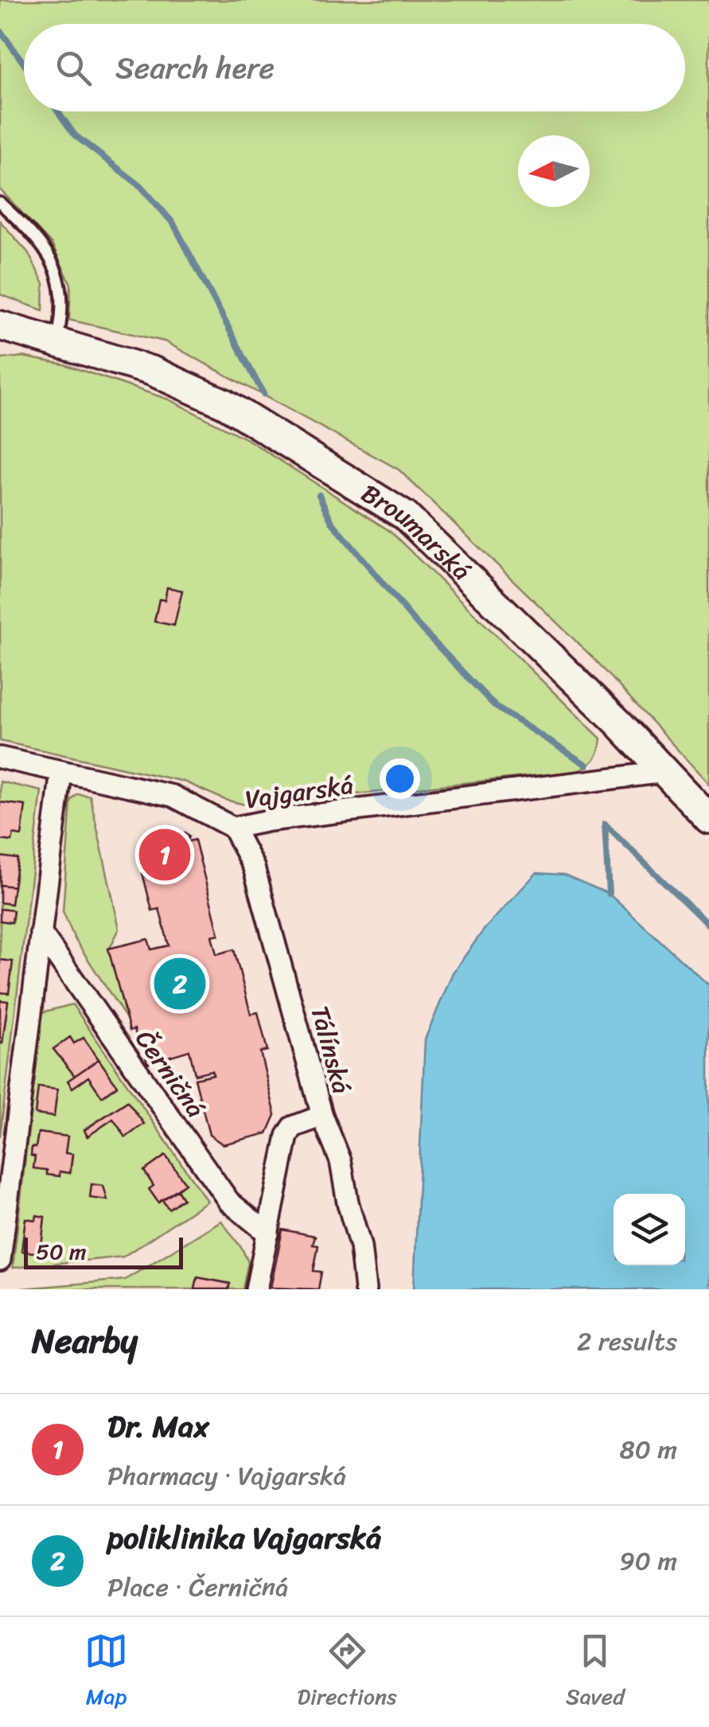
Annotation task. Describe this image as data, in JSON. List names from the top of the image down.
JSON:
{
  "streets": {
    "street": [
      "Broumarská",
      "Vajgarská",
      "Tálínská",
      "Černičná"
    ]
  },
  "crossings": [
    ["Broumarská", "Vajgarská"],
    ["Vajgarská", "Tálínská"]
  ],
  "scale_bar": "50 m",
  "north": "left",
  "page": {
    "search": "Search here",
    "pins": ["1", "2"],
    "scale": "50 m",
    "heading": ["Nearby", "2 results"],
    "list": [
      {
        "mark": "1",
        "name": "Dr. Max",
        "note": "Pharmacy · Vajgarská",
        "value": "80 m"
      },
      {
        "mark": "2",
        "name": "poliklinika Vajgarská",
        "note": "Place · Černičná",
        "value": "90 m"
      }
    ],
    "nav": ["Map", "Directions", "Saved"]
  }
}
